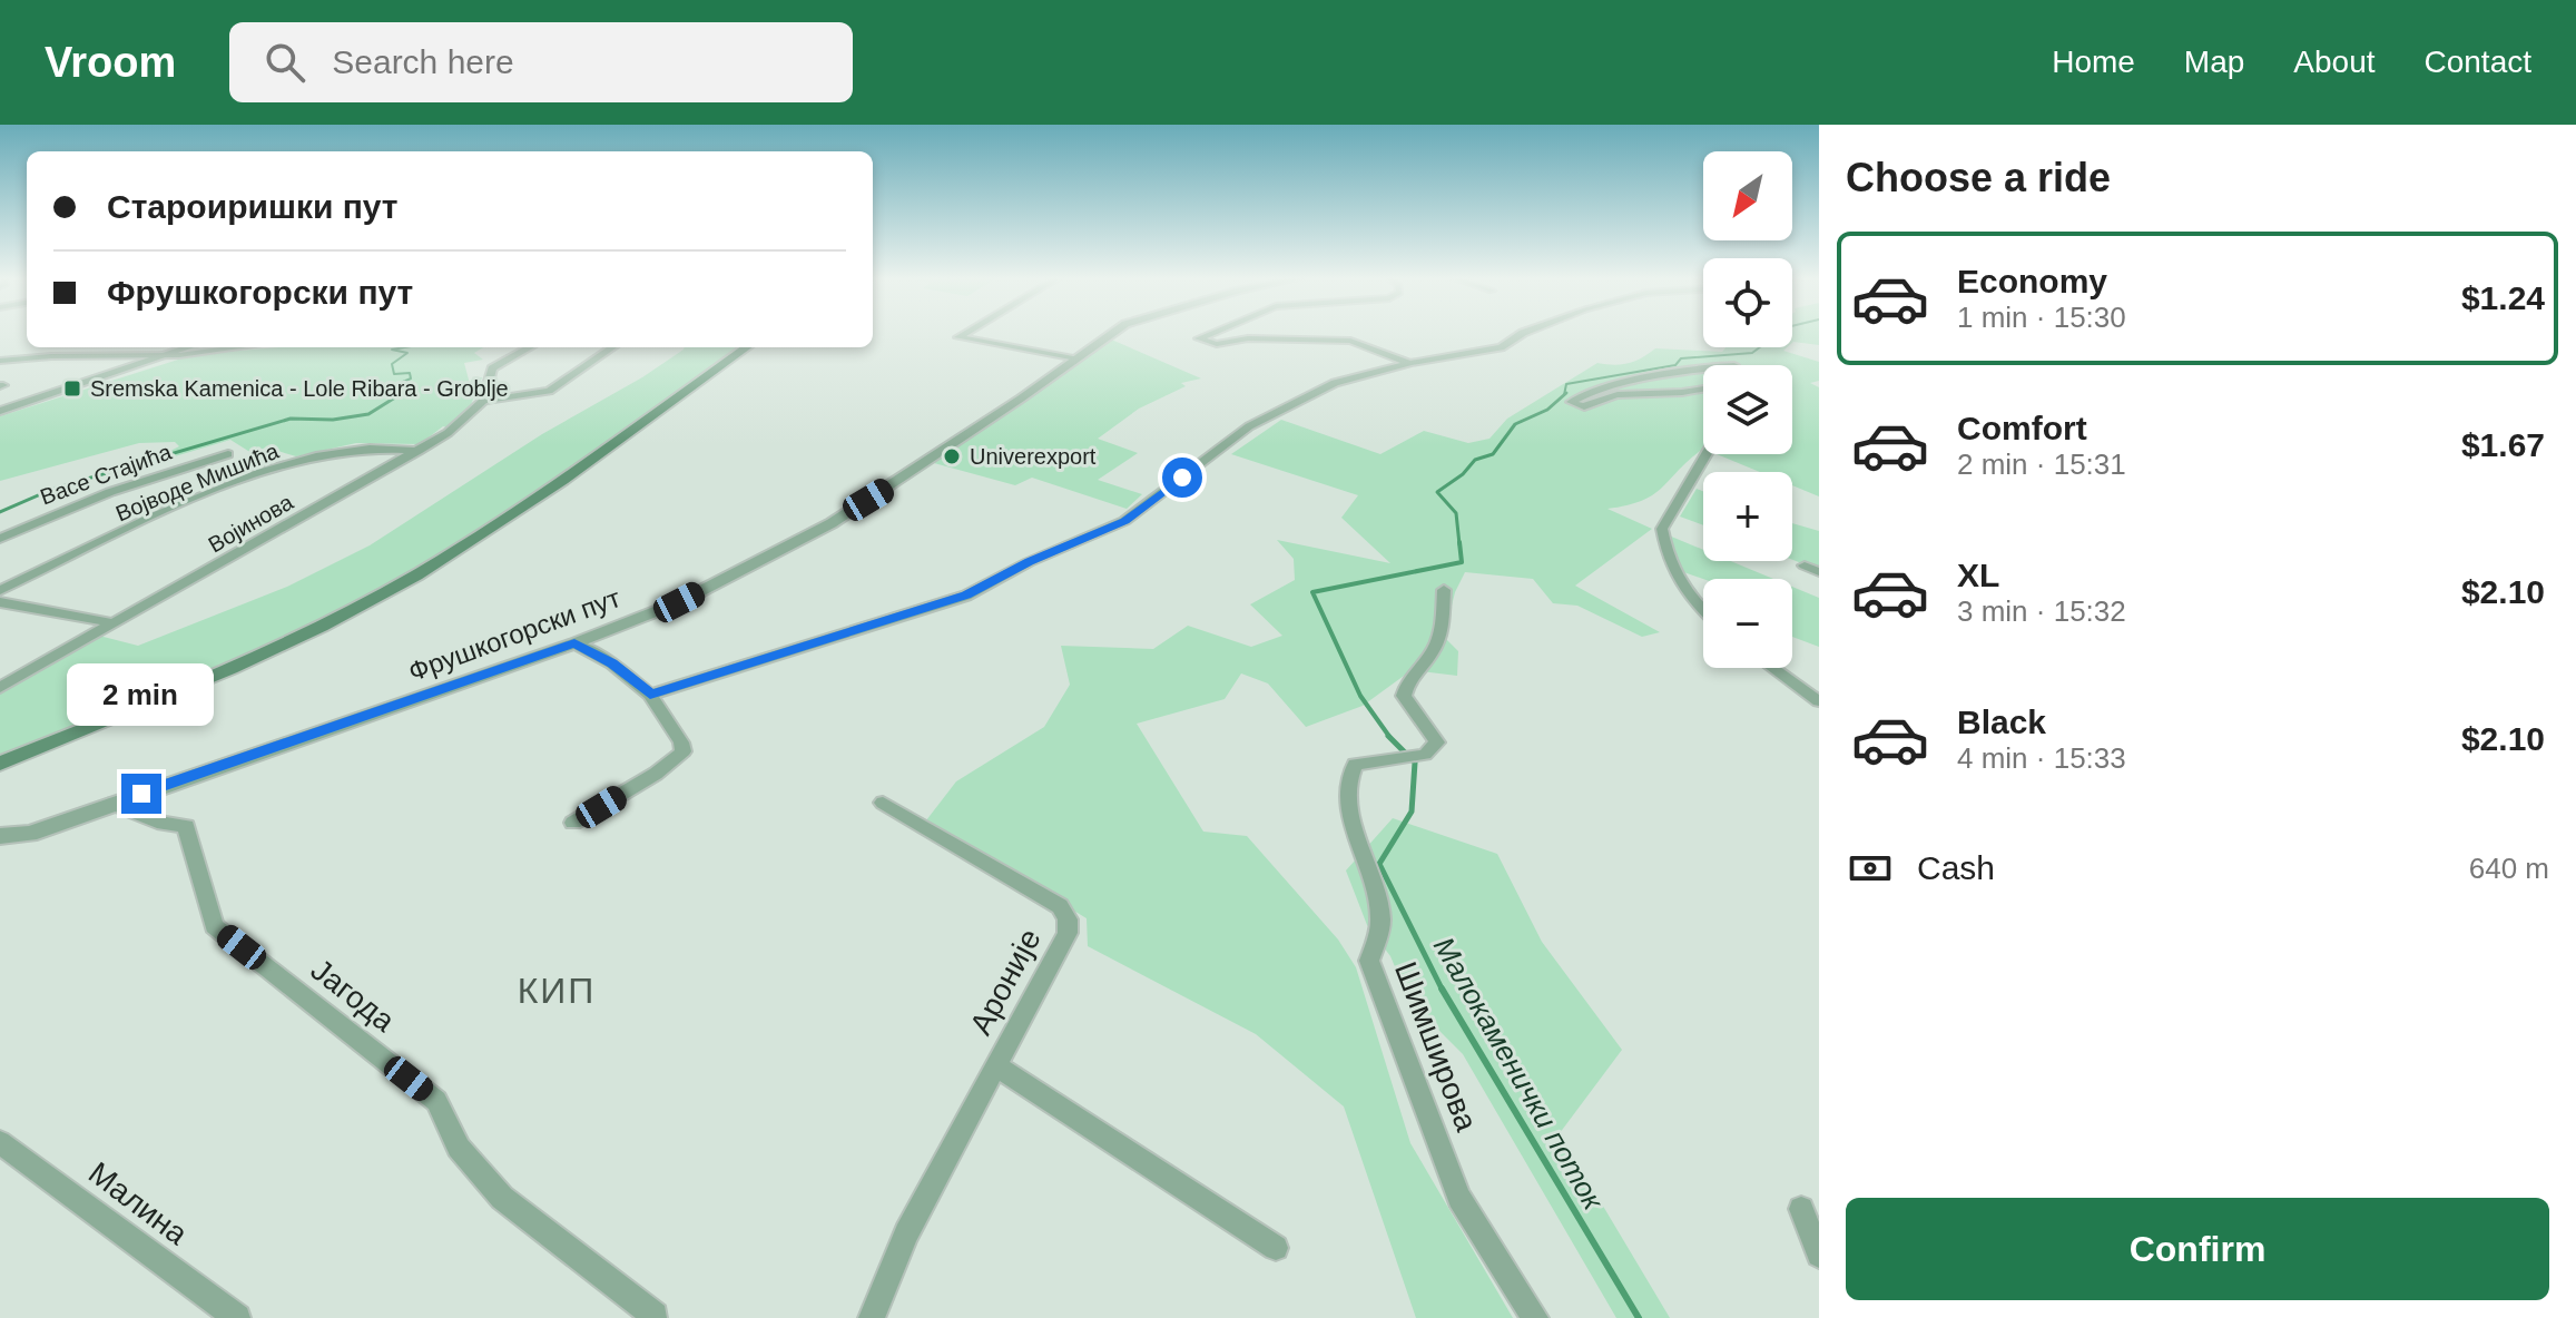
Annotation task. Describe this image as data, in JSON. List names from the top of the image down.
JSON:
{
  "streets": {
    "street": [
      "Васе Стајића",
      "Војводе Мишића",
      "Војинова",
      "Фрушкогорски пут",
      "Ароније",
      "Јагода",
      "Шимширова",
      "Малина"
    ]
  },
  "crossings": [
    ["Војводе Мишића", "Војинова"],
    ["Фрушкогорски пут", "Јагода"]
  ],
  "districts": ["КИП"],
  "water": ["Малокаменички поток"],
  "places": {
    "transit": ["Sremska Kamenica - Lole Ribara - Groblje"],
    "other": ["Univerexport"]
  },
  "north": "bottom left",
  "page": {
    "header": "Vroom",
    "search": "Search here",
    "nav": [
      "Home",
      "Map",
      "About",
      "Contact"
    ],
    "heading": "Choose a ride",
    "map_buttons": ["+", "−"],
    "banner": ["Староиришки пут", "Фрушкогорски пут"],
    "list": [
      {
        "name": "Economy",
        "note": "1 min · 15:30",
        "value": "$1.24"
      },
      {
        "name": "Comfort",
        "note": "2 min · 15:31",
        "value": "$1.67"
      },
      {
        "name": "XL",
        "note": "3 min · 15:32",
        "value": "$2.10"
      },
      {
        "name": "Black",
        "note": "4 min · 15:33",
        "value": "$2.10"
      }
    ],
    "bubble": "2 min",
    "pay": ["Cash", "640 m"],
    "buttons": "Confirm"
  }
}
